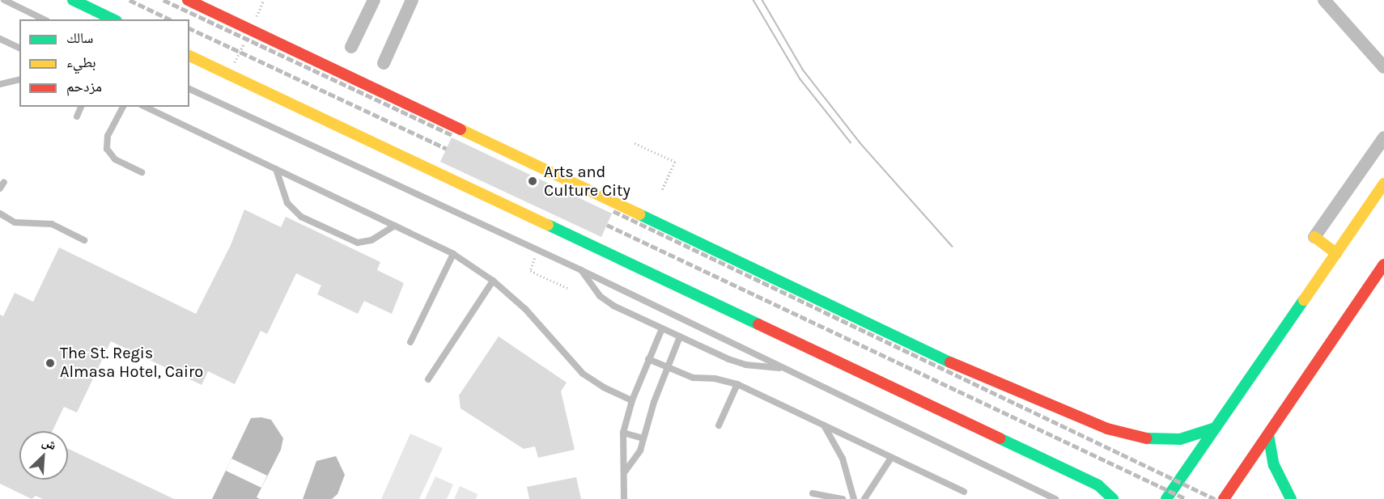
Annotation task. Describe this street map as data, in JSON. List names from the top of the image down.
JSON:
{
  "places": ["Arts and Culture City", "The St. Regis Almasa Hotel, Cairo"],
  "legend": ["سالك", "بطيء", "مزدحم"],
  "north": "top right"
}
